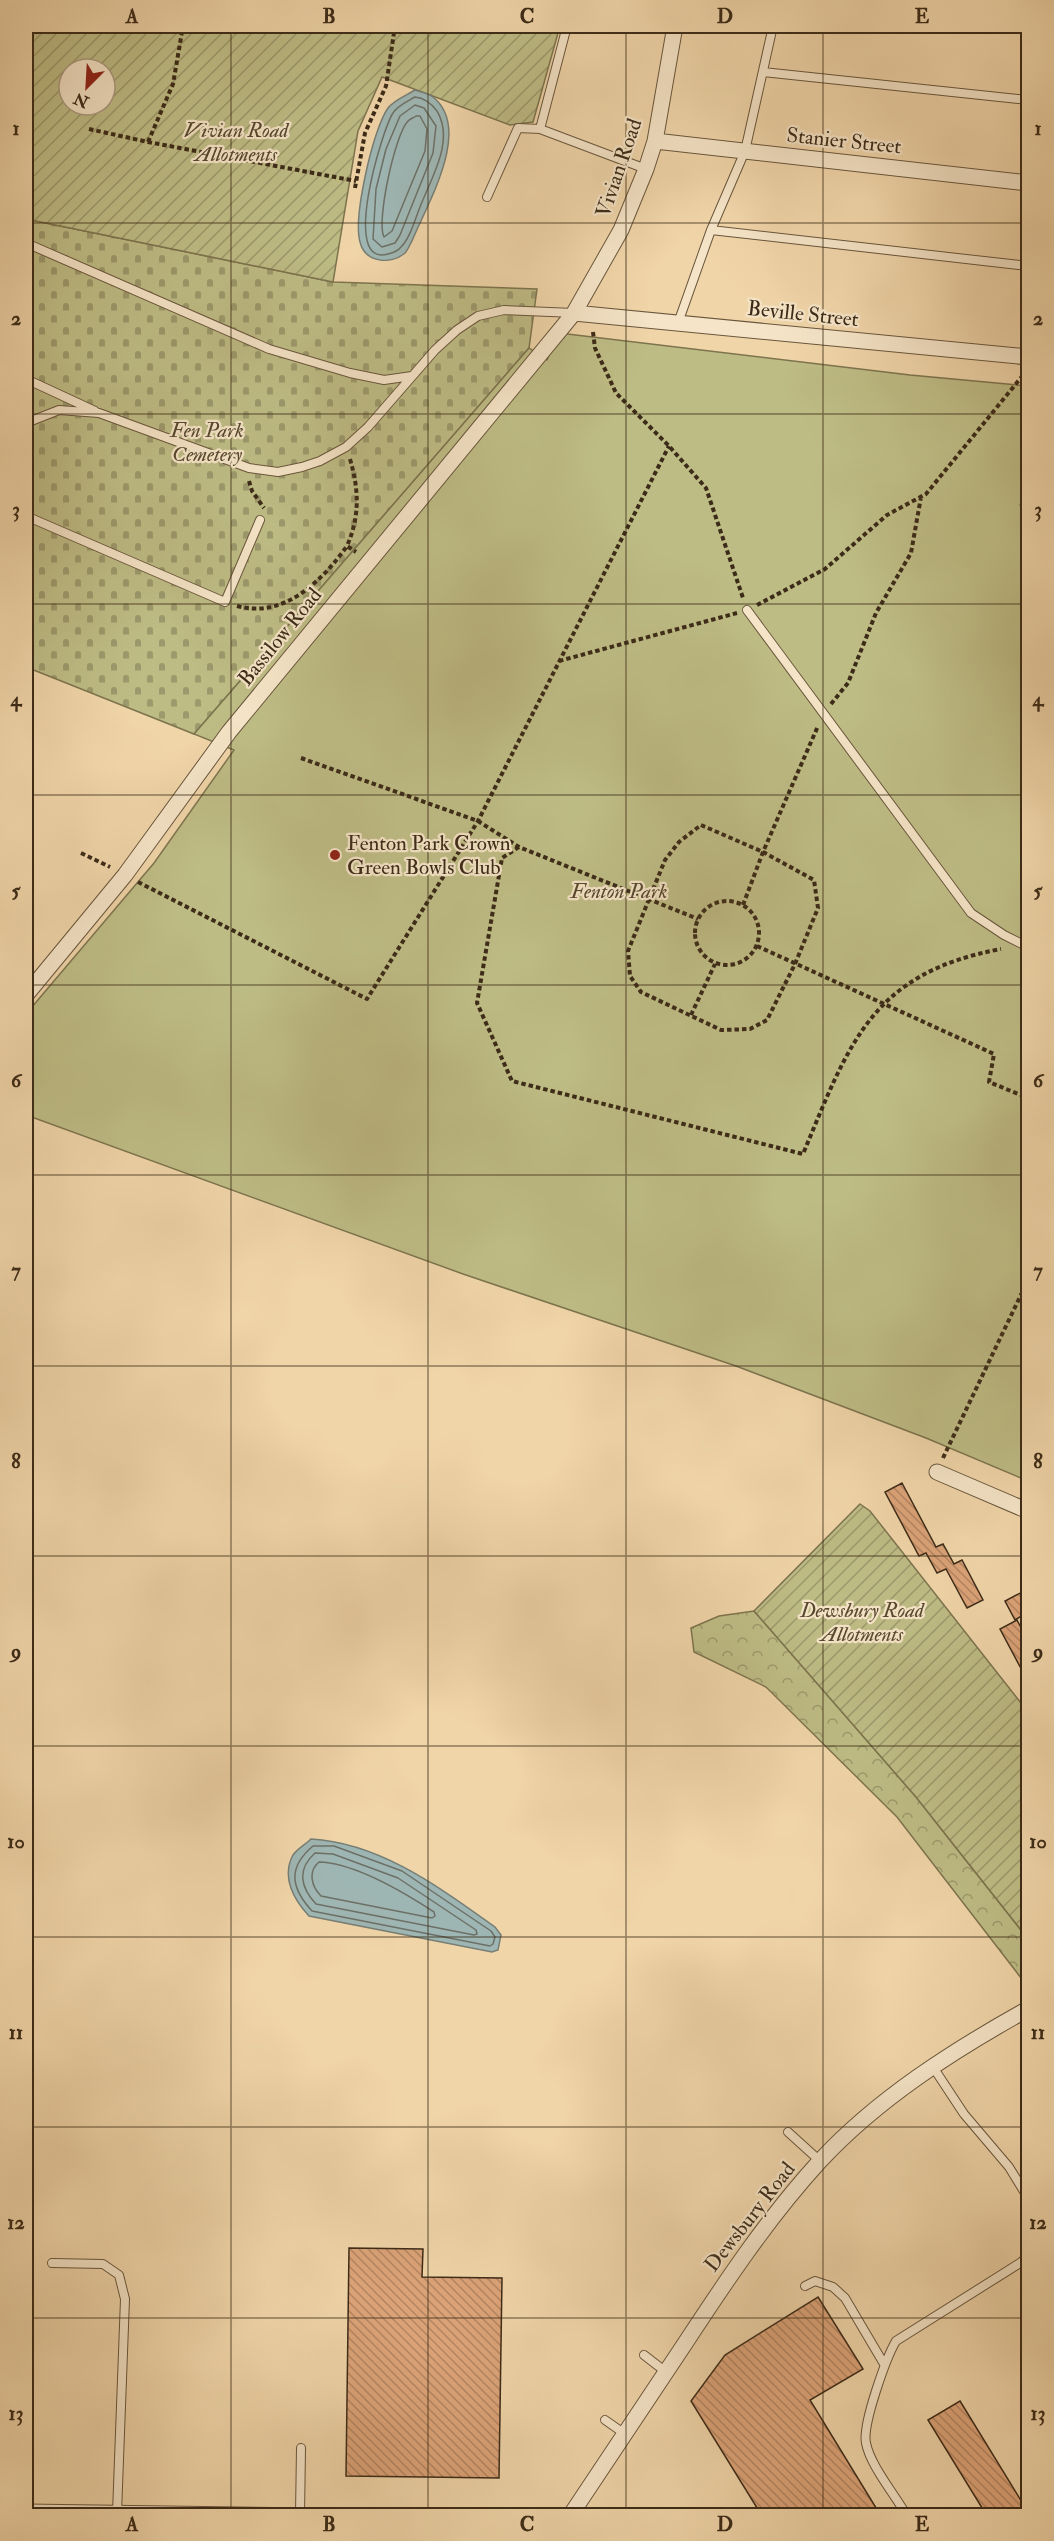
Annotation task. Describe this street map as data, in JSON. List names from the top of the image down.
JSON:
{
  "streets": {
    "street": [
      "Stanier Street",
      "Vivian Road",
      "Beville Street",
      "Bassilow Road",
      "Dewsbury Road"
    ]
  },
  "crossings": [
    ["Stanier Street", "Vivian Road"],
    ["Vivian Road", "Beville Street"],
    ["Vivian Road", "Bassilow Road"],
    ["Beville Street", "Bassilow Road"]
  ],
  "parks": [
    "Vivian Road Allotments",
    "Fen Park Cemetery",
    "Fenton Park",
    "Dewsbury Road Allotments"
  ],
  "places": ["Fenton Park Crown Green Bowls Club"],
  "north": "bottom left",
  "grid": {
    "columns": [
      "A",
      "B",
      "C",
      "D",
      "E"
    ],
    "rows": [
      "1",
      "2",
      "3",
      "4",
      "5",
      "6",
      "7",
      "8",
      "9",
      "10",
      "11",
      "12",
      "13"
    ]
  }
}
